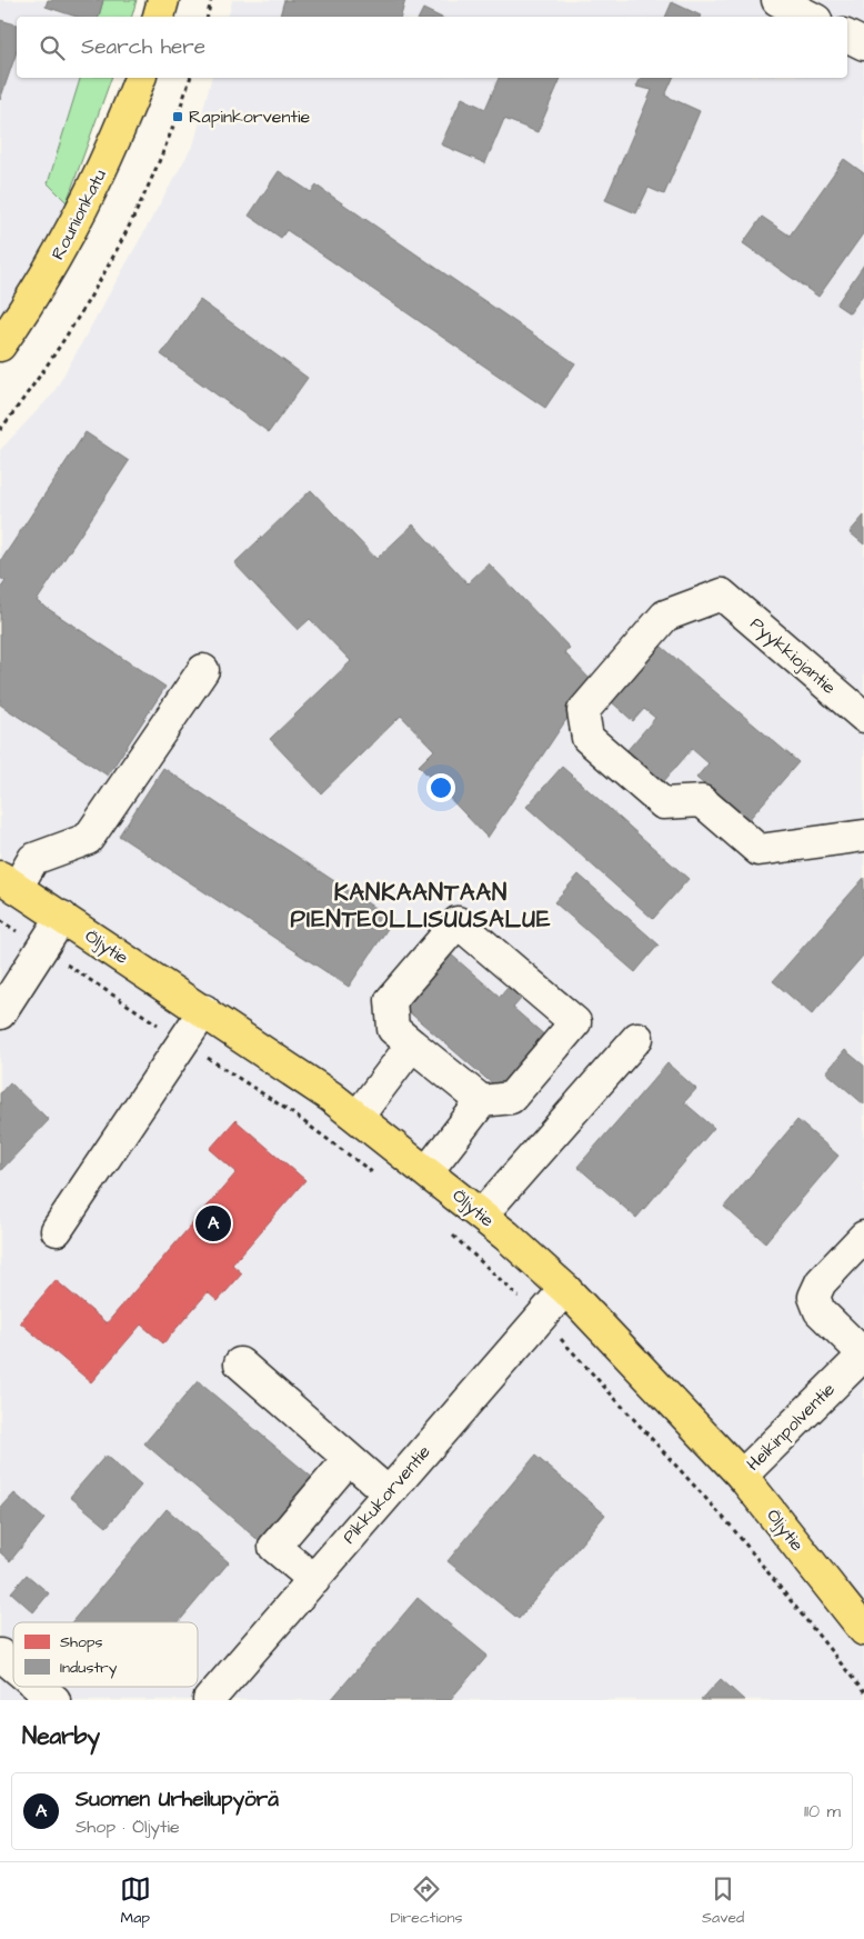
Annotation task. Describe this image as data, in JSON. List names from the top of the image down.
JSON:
{
  "streets": {
    "main road": ["Rounionkatu", "Öljytie"],
    "street": ["Pyykkiojantie", "Heikinpolventie", "Pikkukorventie"]
  },
  "crossings": [
    ["Öljytie", "Heikinpolventie"],
    ["Öljytie", "Pikkukorventie"]
  ],
  "districts": ["KANKAANTAAN PIENTEOLLISUUSALUE"],
  "places": {
    "transit": ["Rapinkorventie"]
  },
  "legend": ["Shops", "Industry"],
  "page": {
    "search": "Search here",
    "pins": "A",
    "heading": "Nearby",
    "list": [
      {
        "mark": "A",
        "name": "Suomen Urheilupyörä",
        "note": "Shop · Öljytie",
        "value": "110 m"
      }
    ],
    "nav": ["Map", "Directions", "Saved"]
  }
}
